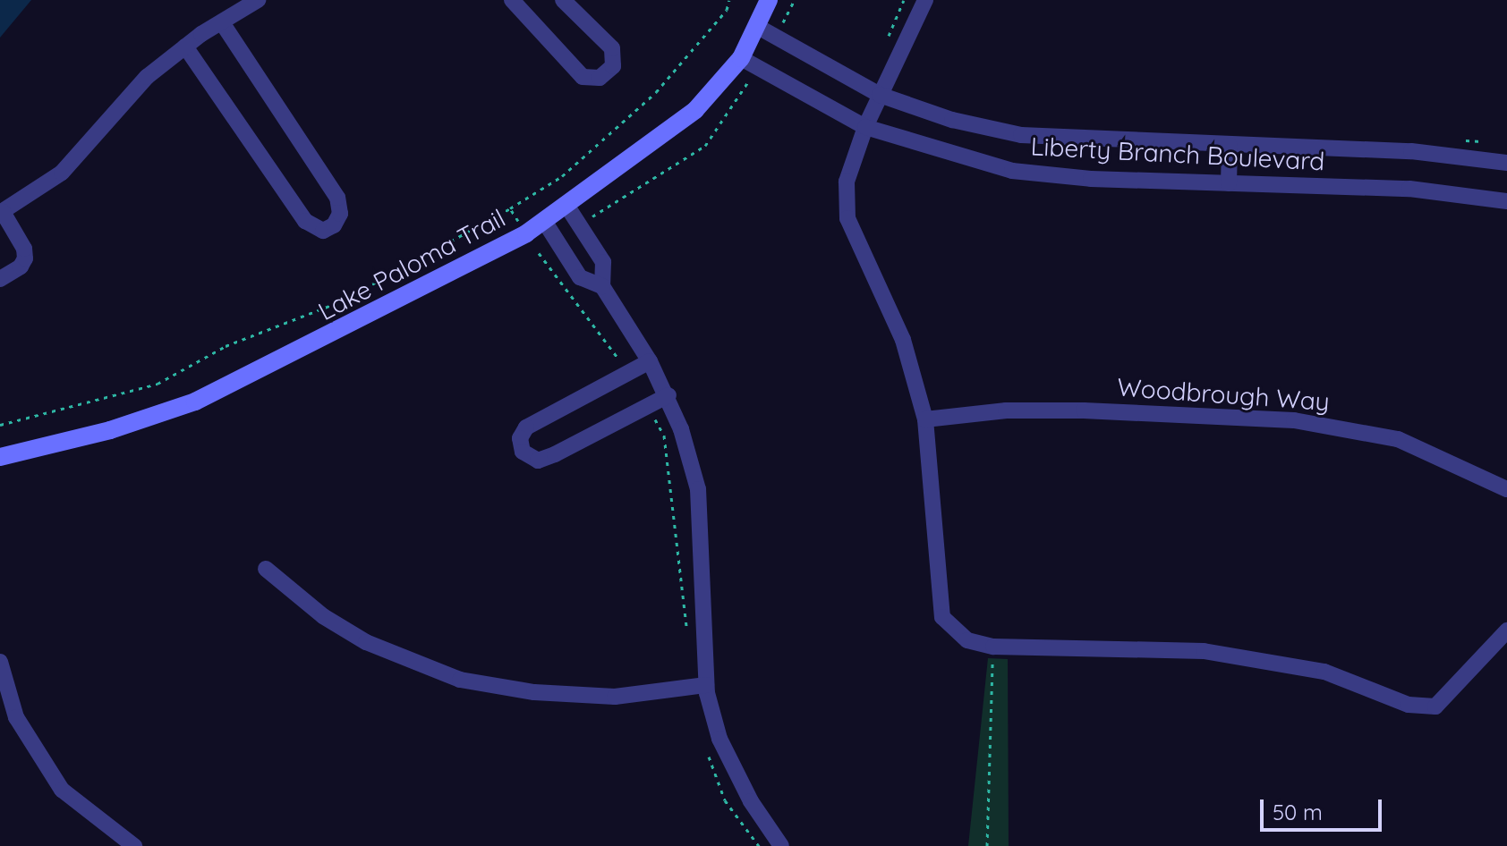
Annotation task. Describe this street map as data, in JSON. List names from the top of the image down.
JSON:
{
  "streets": {
    "street": ["Liberty Branch Boulevard", "Lake Paloma Trail", "Woodbrough Way"]
  },
  "crossings": [
    ["Liberty Branch Boulevard", "Lake Paloma Trail"]
  ],
  "scale_bar": "50 m"
}
